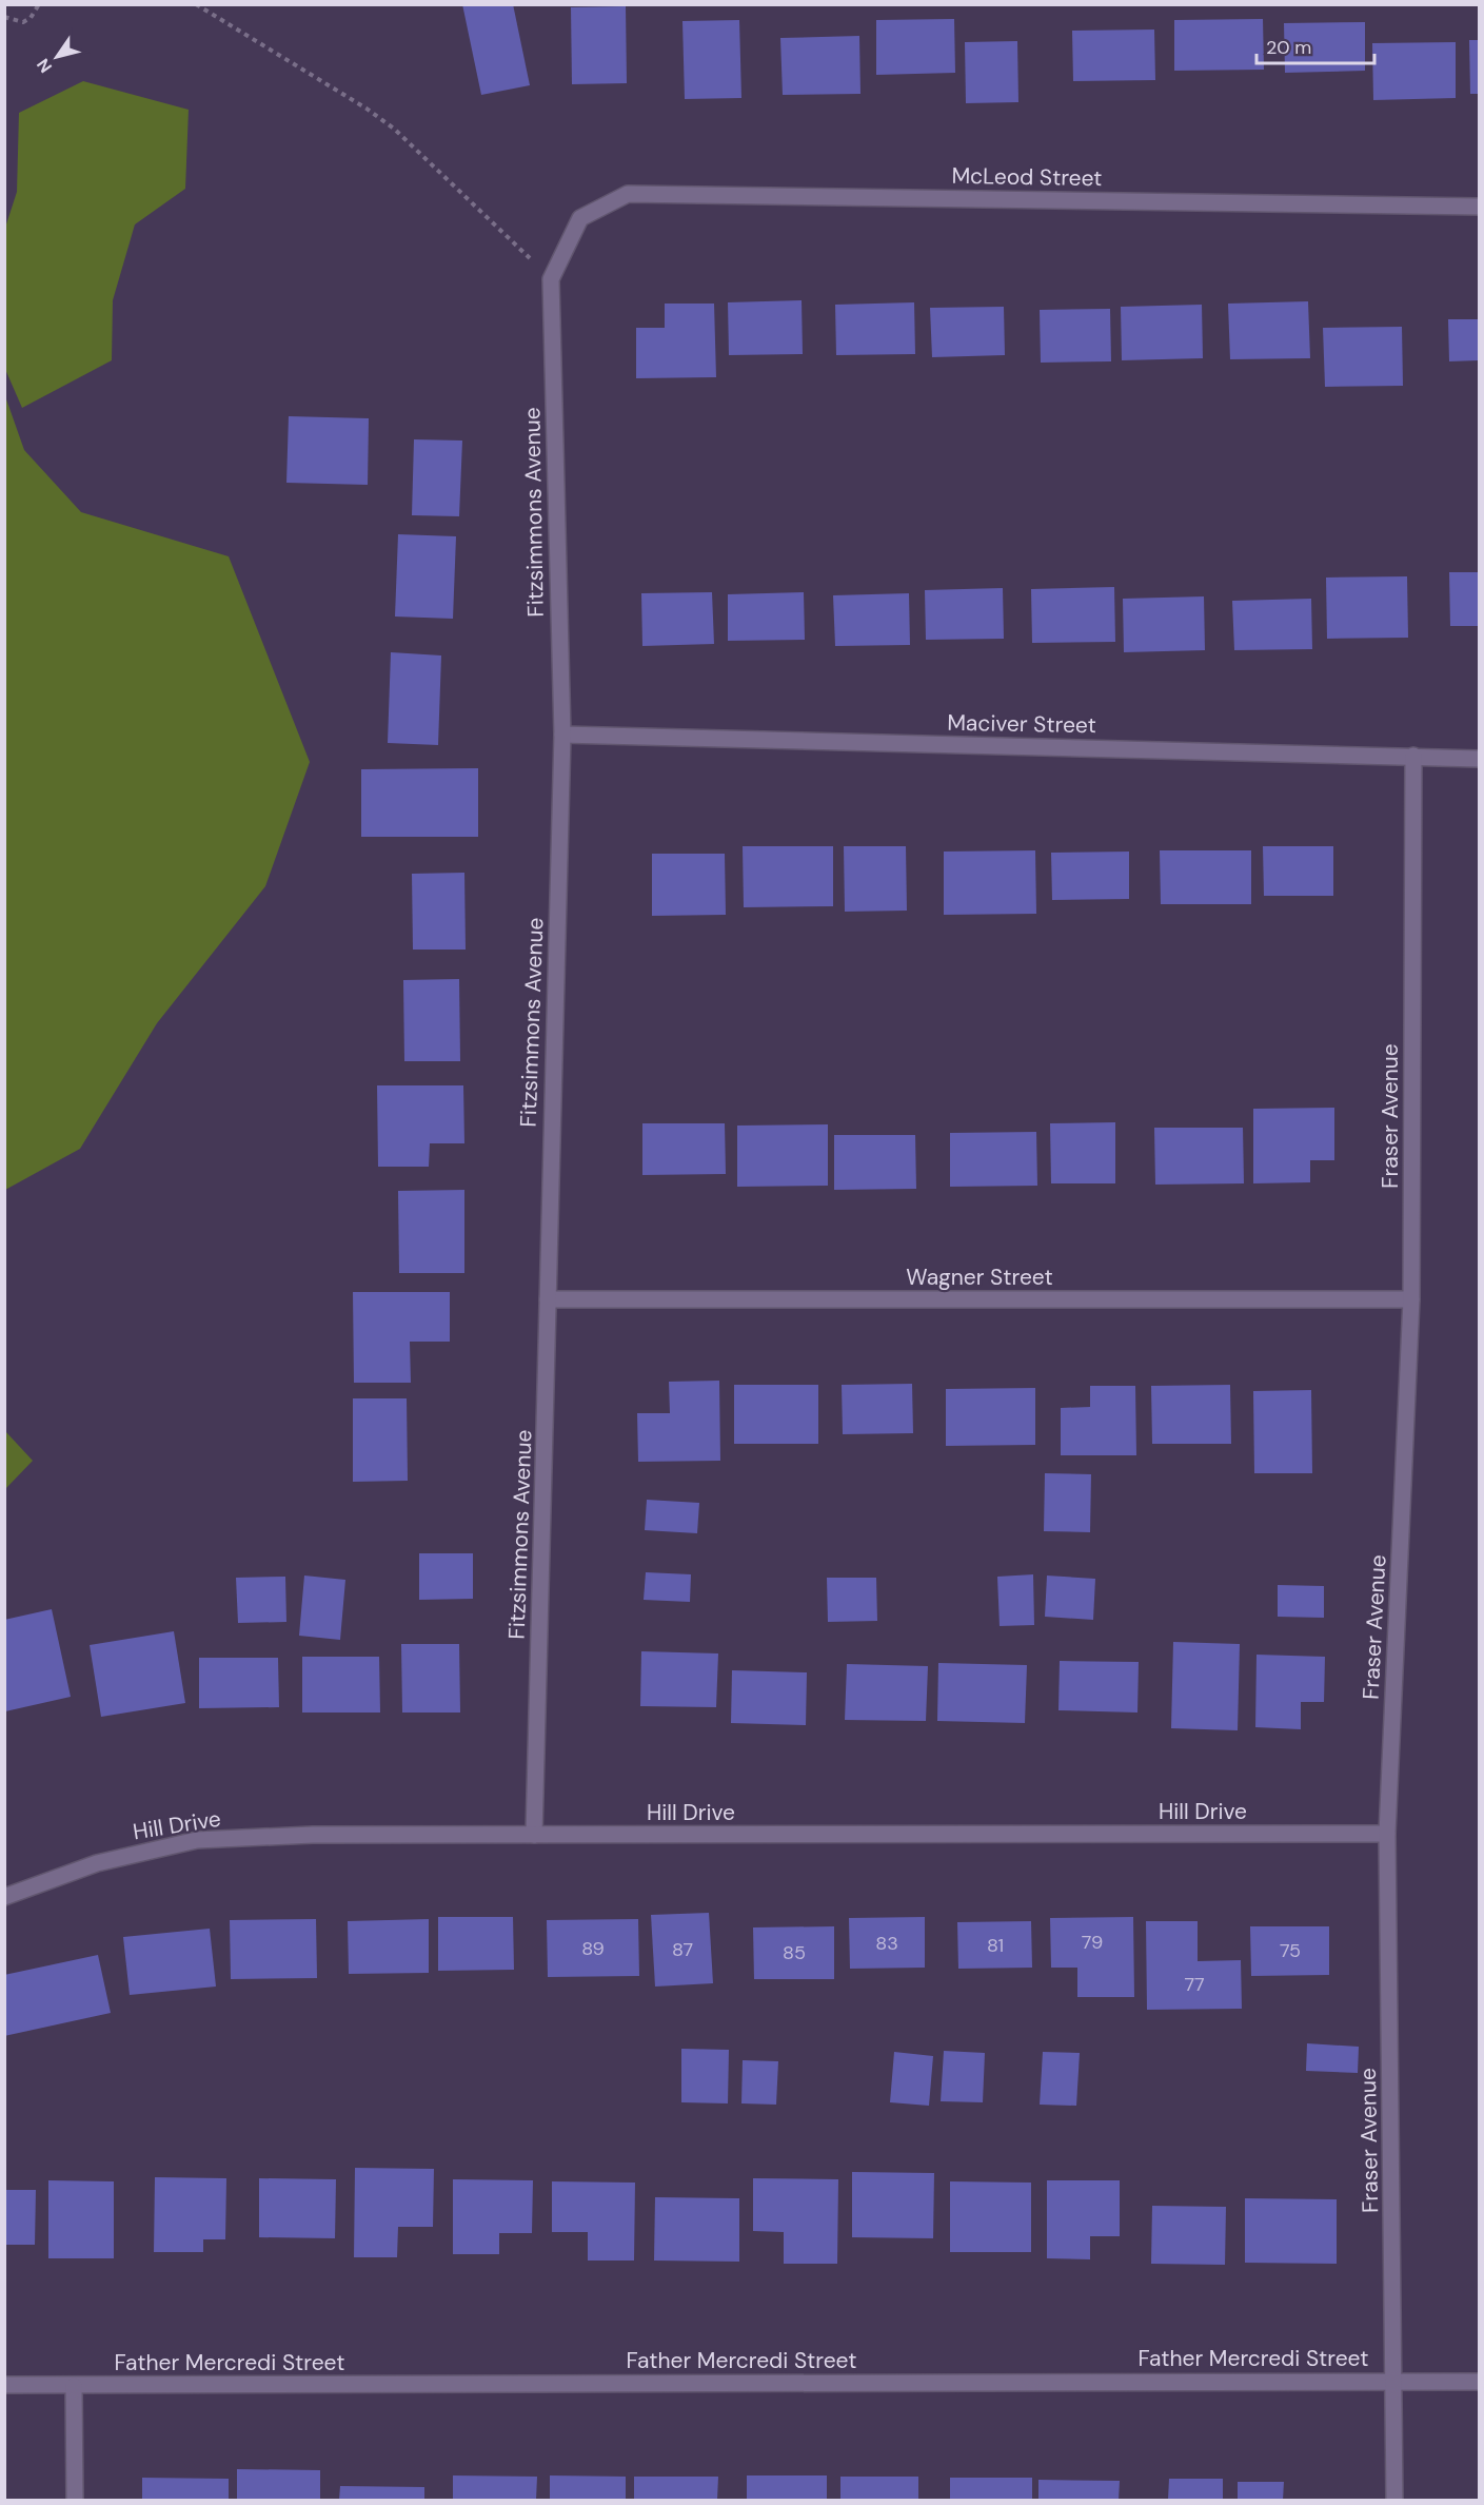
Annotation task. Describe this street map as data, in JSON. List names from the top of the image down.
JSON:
{
  "streets": {
    "street": [
      "McLeod Street",
      "Fitzsimmons Avenue",
      "Maciver Street",
      "Fraser Avenue",
      "Wagner Street",
      "Hill Drive",
      "Father Mercredi Street"
    ]
  },
  "crossings": [
    ["McLeod Street", "Fitzsimmons Avenue"],
    ["Fitzsimmons Avenue", "Maciver Street"],
    ["Fitzsimmons Avenue", "Wagner Street"],
    ["Fitzsimmons Avenue", "Hill Drive"],
    ["Maciver Street", "Fraser Avenue"],
    ["Fraser Avenue", "Wagner Street"],
    ["Fraser Avenue", "Hill Drive"],
    ["Fraser Avenue", "Father Mercredi Street"]
  ],
  "house_numbers": [
    "79",
    "83",
    "81",
    "89",
    "87",
    "75",
    "85",
    "77"
  ],
  "scale_bar": "20 m",
  "north": "bottom left"
}
